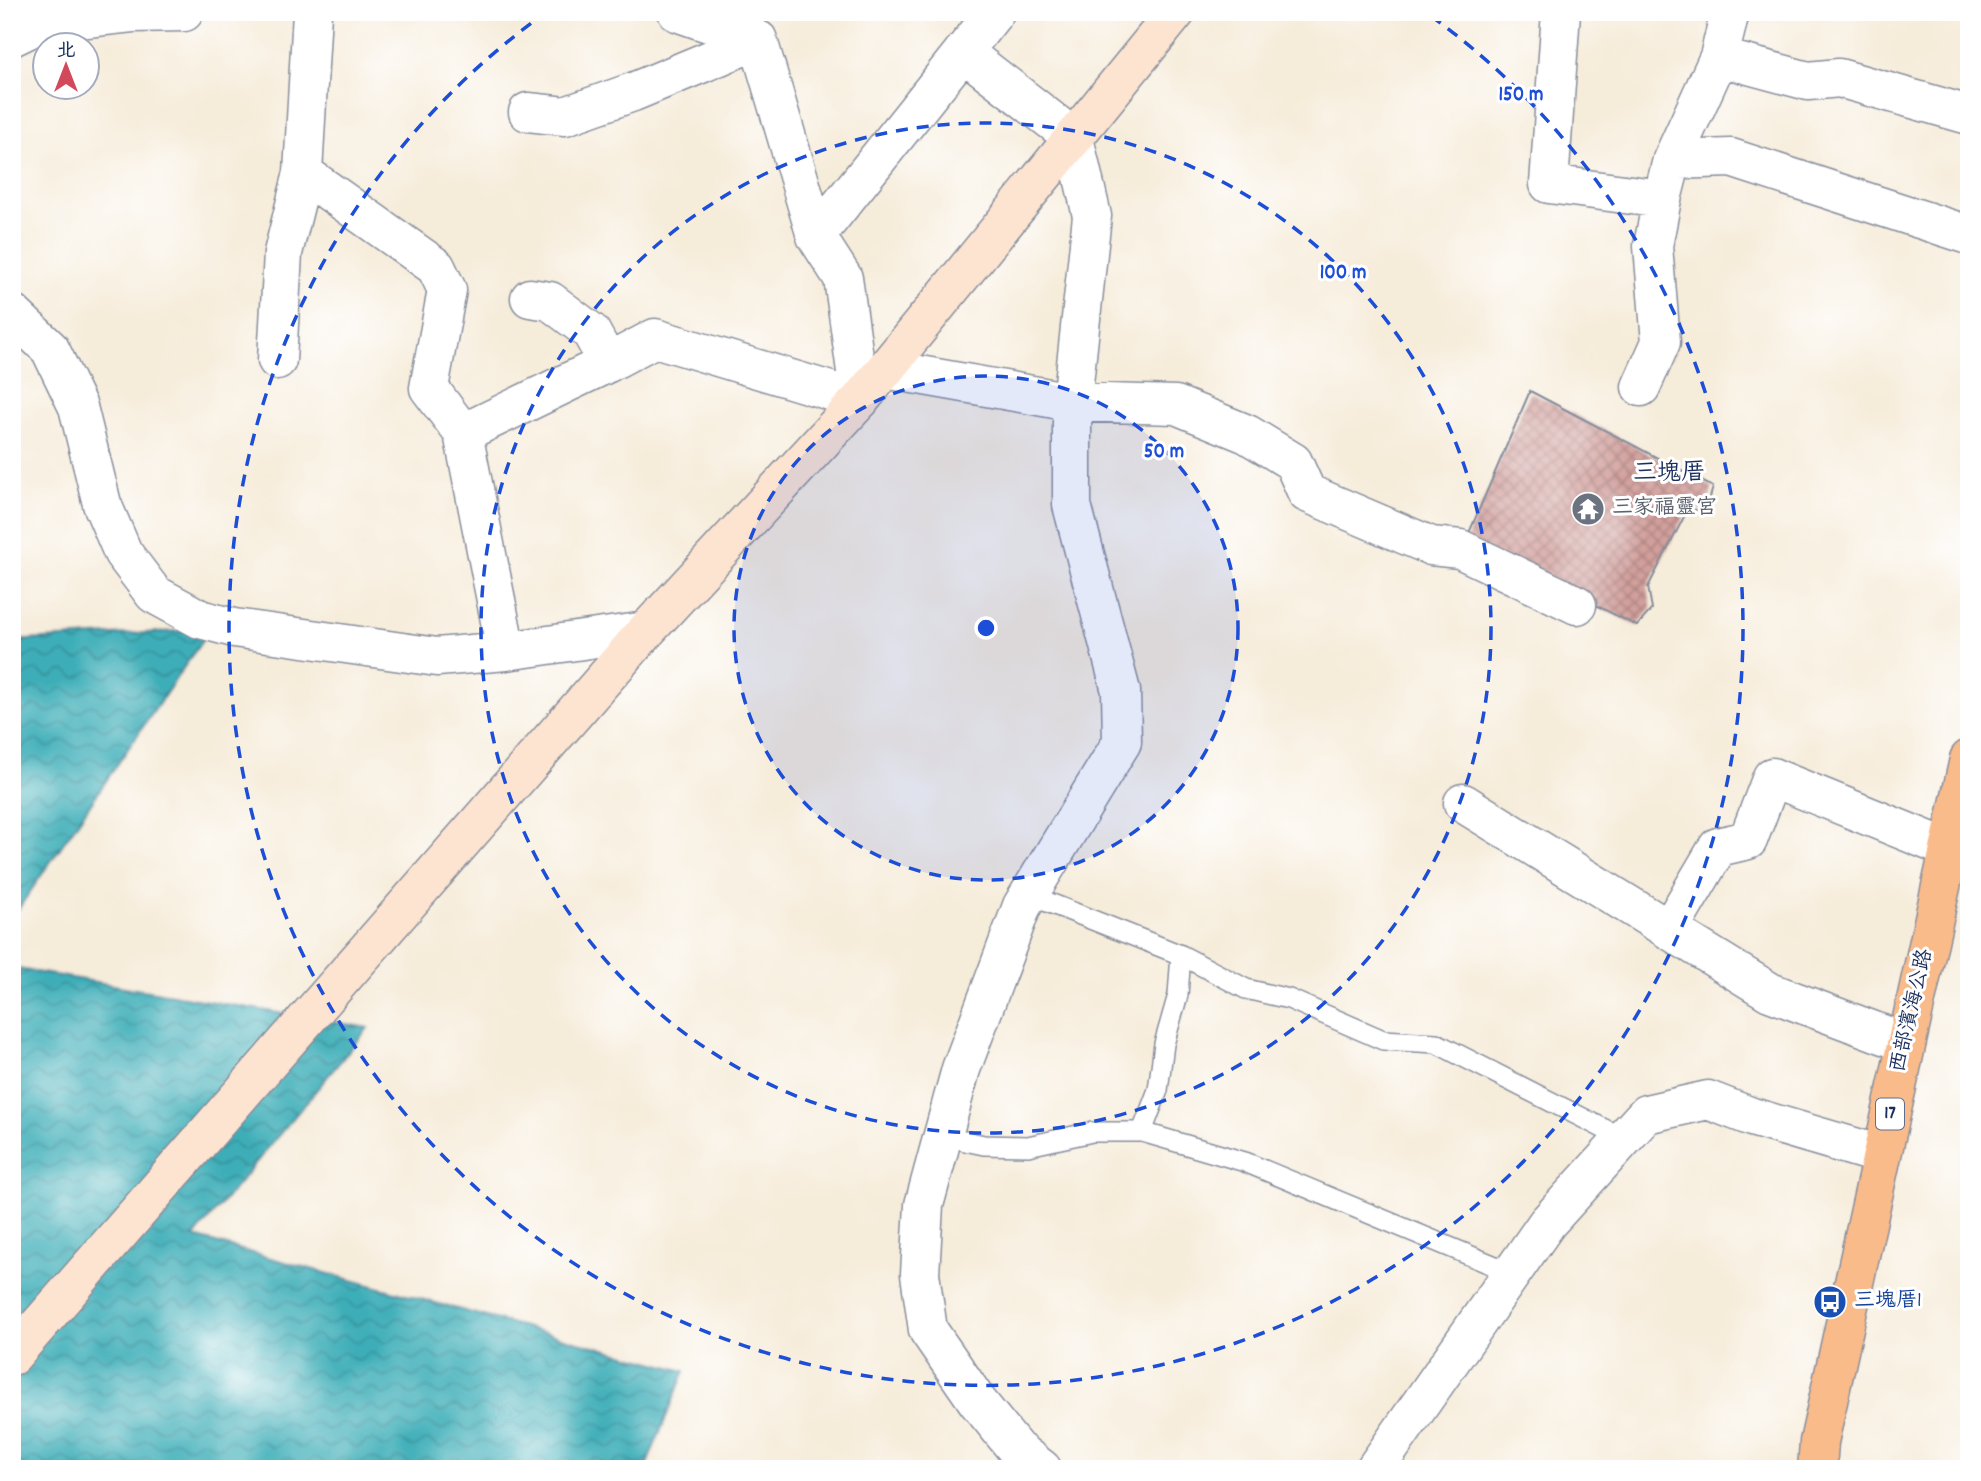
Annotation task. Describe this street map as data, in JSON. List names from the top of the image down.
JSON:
{
  "streets": {
    "main road": ["西部濱海公路", "17"]
  },
  "districts": ["三塊厝"],
  "places": {
    "temple": ["三家福靈宮"],
    "bus stop": ["三塊厝1"]
  },
  "north": "top",
  "rings": ["150 m", "100 m", "50 m"]
}
